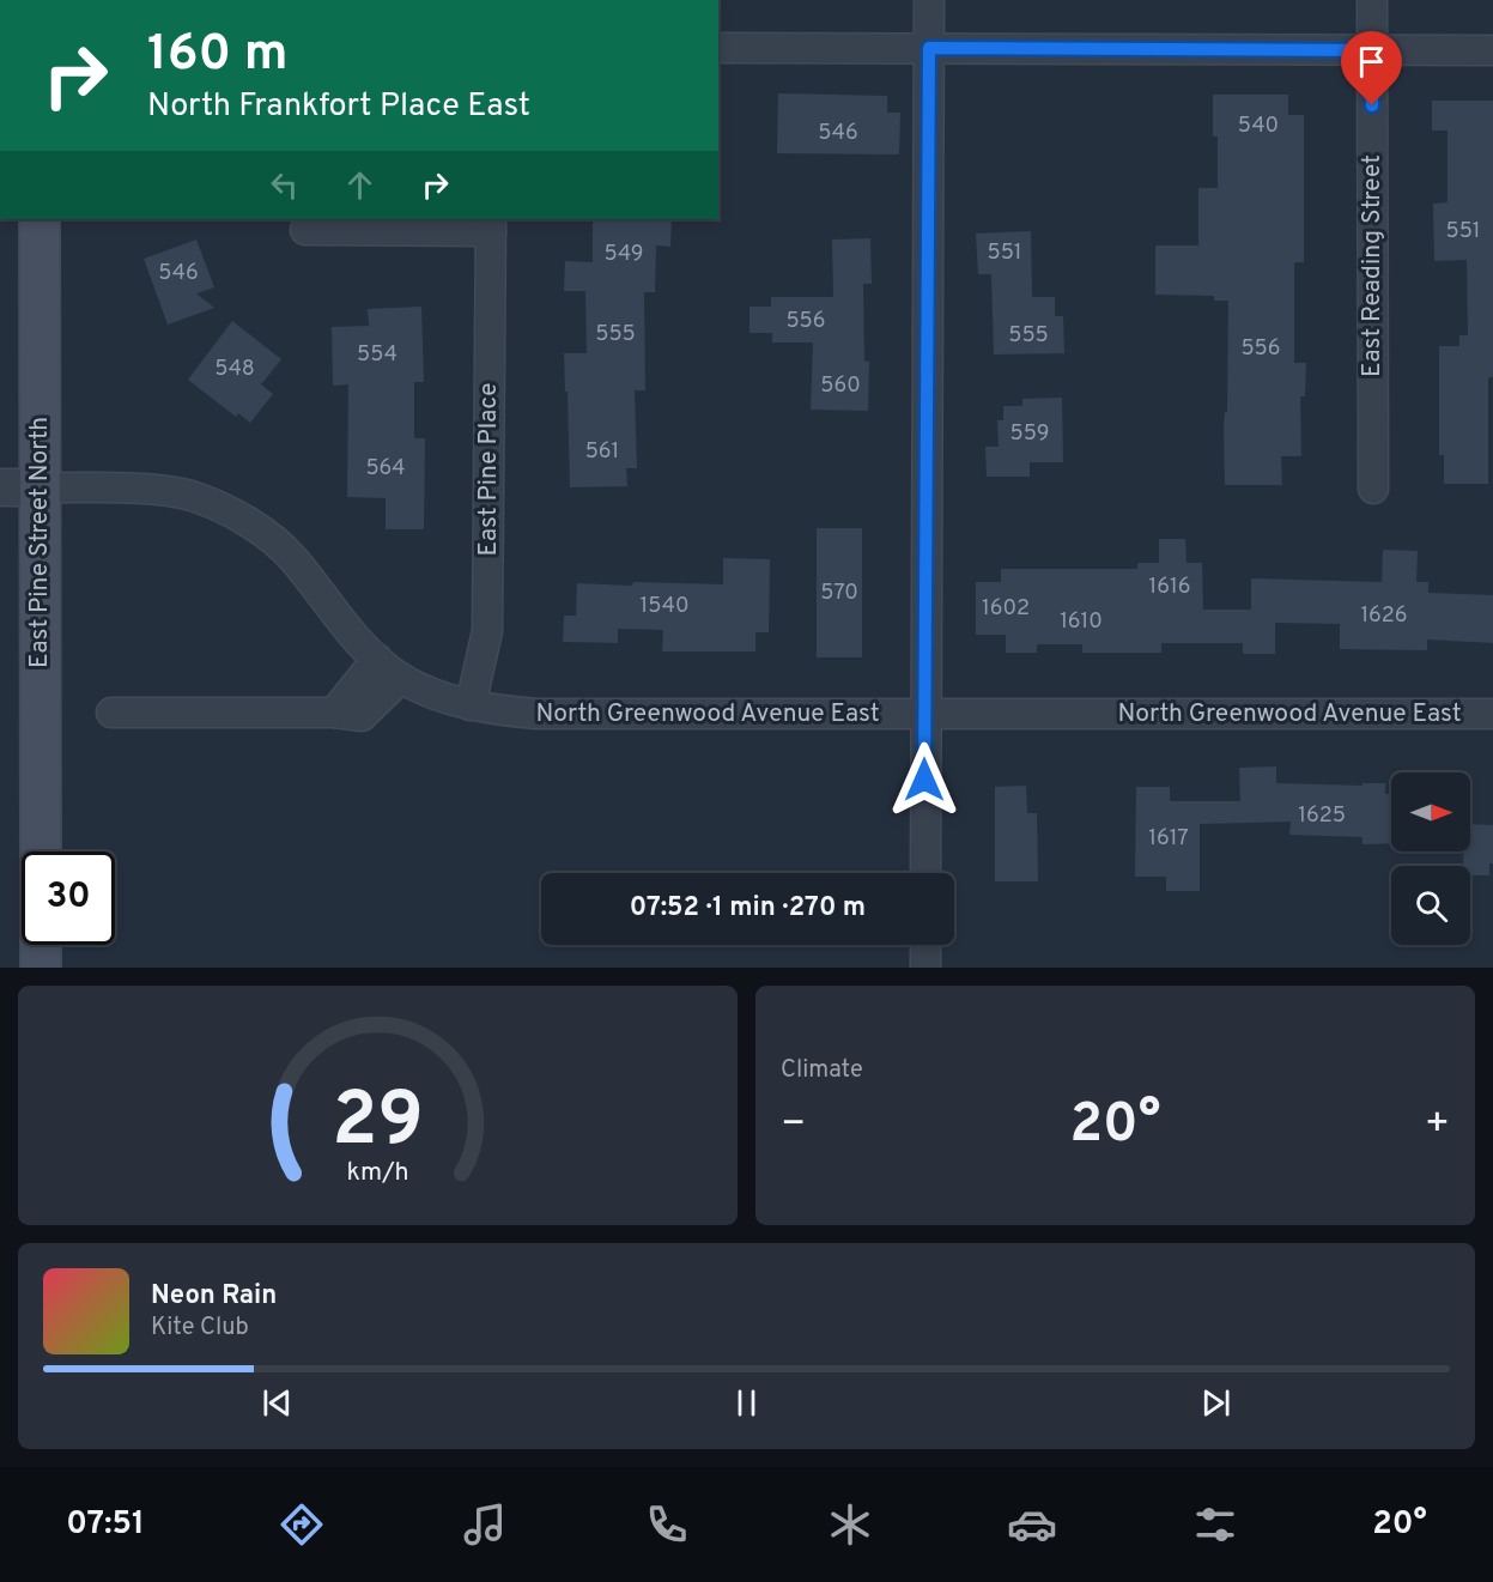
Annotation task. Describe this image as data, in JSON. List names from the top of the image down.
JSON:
{
  "streets": {
    "main road": ["East Pine Street North"],
    "street": ["East Reading Street", "East Pine Place", "North Greenwood Avenue East"]
  },
  "crossings": [
    ["East Pine Place", "North Greenwood Avenue East"],
    ["East Pine Street North", "North Greenwood Avenue East"]
  ],
  "house_numbers": [
    "540",
    "546",
    "551",
    "551",
    "549",
    "546",
    "556",
    "555",
    "555",
    "556",
    "554",
    "548",
    "560",
    "559",
    "561",
    "564",
    "1616",
    "570",
    "1540",
    "1602",
    "1626",
    "1610",
    "1625",
    "1617"
  ],
  "north": "right",
  "page": {
    "turn": ["160 m", "North Frankfort Place East"],
    "limit": "30",
    "trip": "07:52 · 1 min · 270 m",
    "tile": "Climate",
    "heat": ["−", "20°", "+"],
    "song": ["Neon Rain", "Kite Club"],
    "tabs": ["07:51", "20°"],
    "gauge": ["29", "km/h"]
  }
}
